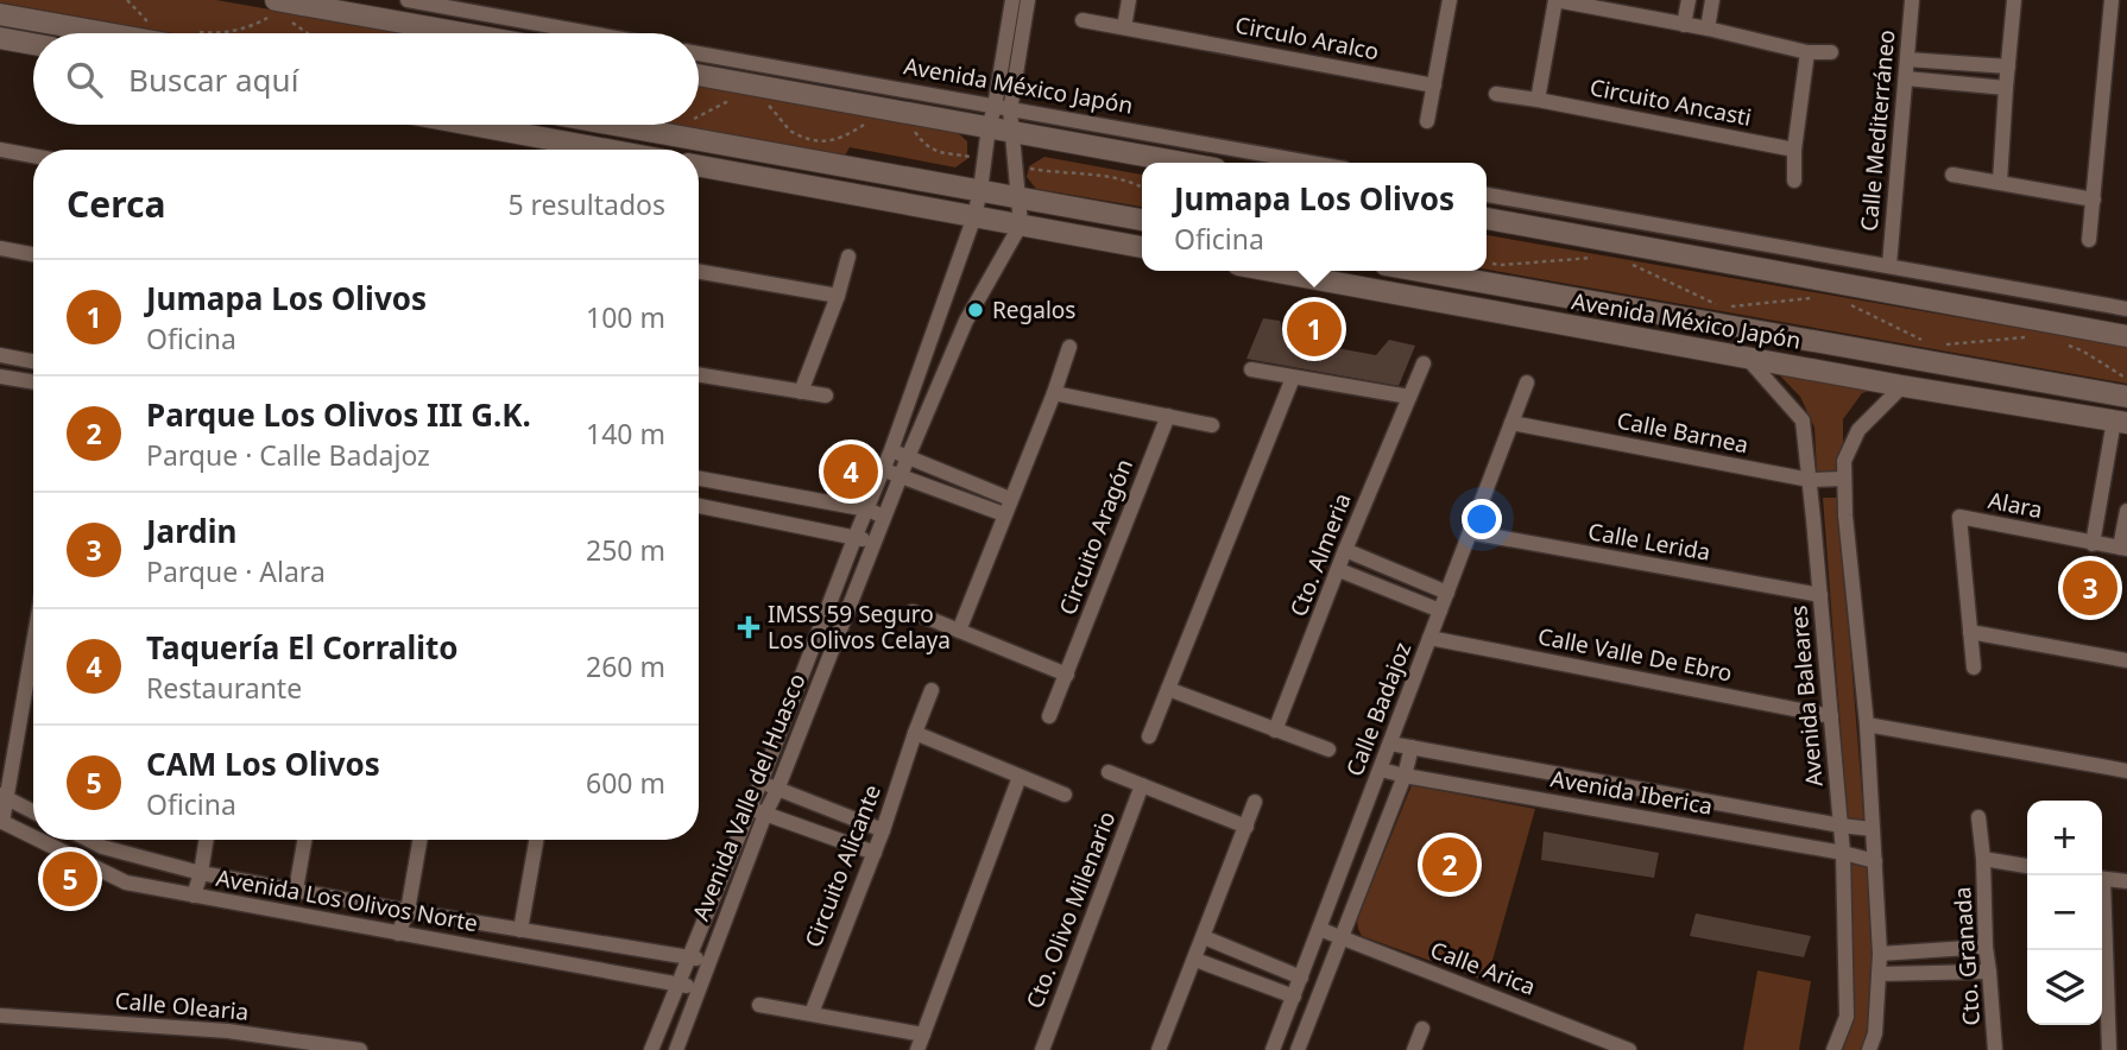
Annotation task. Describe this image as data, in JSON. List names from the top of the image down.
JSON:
{
  "streets": {
    "street": [
      "Circulo Aralco",
      "Avenida México Japón",
      "Circuito Ancasti",
      "Calle Mediterráneo",
      "Calle Barnea",
      "Alara",
      "Circuito Aragón",
      "Calle Lerida",
      "Cto. Almeria",
      "Calle Valle De Ebro",
      "Avenida Baleares",
      "Calle Badajoz",
      "Avenida Iberica",
      "Avenida Valle del Huasco",
      "Circuito Alicante",
      "Avenida Los Olivos Norte",
      "Cto. Olivo Milenario",
      "Cto. Granada",
      "Calle Arica",
      "Calle Olearia"
    ]
  },
  "crossings": [
    ["Avenida México Japón", "Avenida Baleares"],
    ["Avenida México Japón", "Avenida Valle del Huasco"],
    ["Calle Barnea", "Avenida Baleares"],
    ["Calle Barnea", "Calle Badajoz"],
    ["Calle Lerida", "Avenida Baleares"],
    ["Calle Lerida", "Calle Badajoz"],
    ["Calle Valle De Ebro", "Avenida Baleares"],
    ["Calle Valle De Ebro", "Calle Badajoz"],
    ["Avenida Baleares", "Avenida Iberica"],
    ["Calle Badajoz", "Avenida Iberica"],
    ["Calle Badajoz", "Calle Arica"],
    ["Avenida Valle del Huasco", "Avenida Los Olivos Norte"]
  ],
  "places": {
    "other": ["Regalos"],
    "health": ["IMSS 59 Seguro Los Olivos Celaya"]
  },
  "page": {
    "search": "Buscar aquí",
    "heading": ["Cerca", "5 resultados"],
    "popup": ["Jumapa Los Olivos", "Oficina"],
    "list": [
      {
        "mark": "1",
        "name": "Jumapa Los Olivos",
        "note": "Oficina",
        "value": "100 m"
      },
      {
        "mark": "2",
        "name": "Parque Los Olivos III G.K.",
        "note": "Parque · Calle Badajoz",
        "value": "140 m"
      },
      {
        "mark": "3",
        "name": "Jardin",
        "note": "Parque · Alara",
        "value": "250 m"
      },
      {
        "mark": "4",
        "name": "Taquería El Corralito",
        "note": "Restaurante",
        "value": "260 m"
      },
      {
        "mark": "5",
        "name": "CAM Los Olivos",
        "note": "Oficina",
        "value": "600 m"
      }
    ],
    "pins": [
      "1",
      "4",
      "3",
      "2",
      "5"
    ],
    "map_buttons": ["+", "−"]
  }
}
